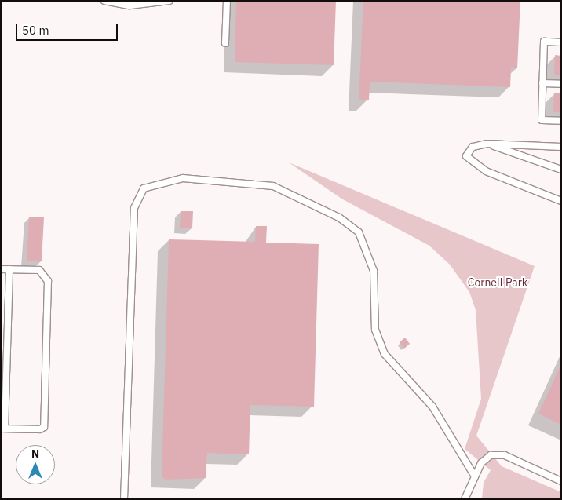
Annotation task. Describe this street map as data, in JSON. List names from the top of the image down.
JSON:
{
  "parks": ["Cornell Park"],
  "scale_bar": "50 m",
  "north": "top"
}
